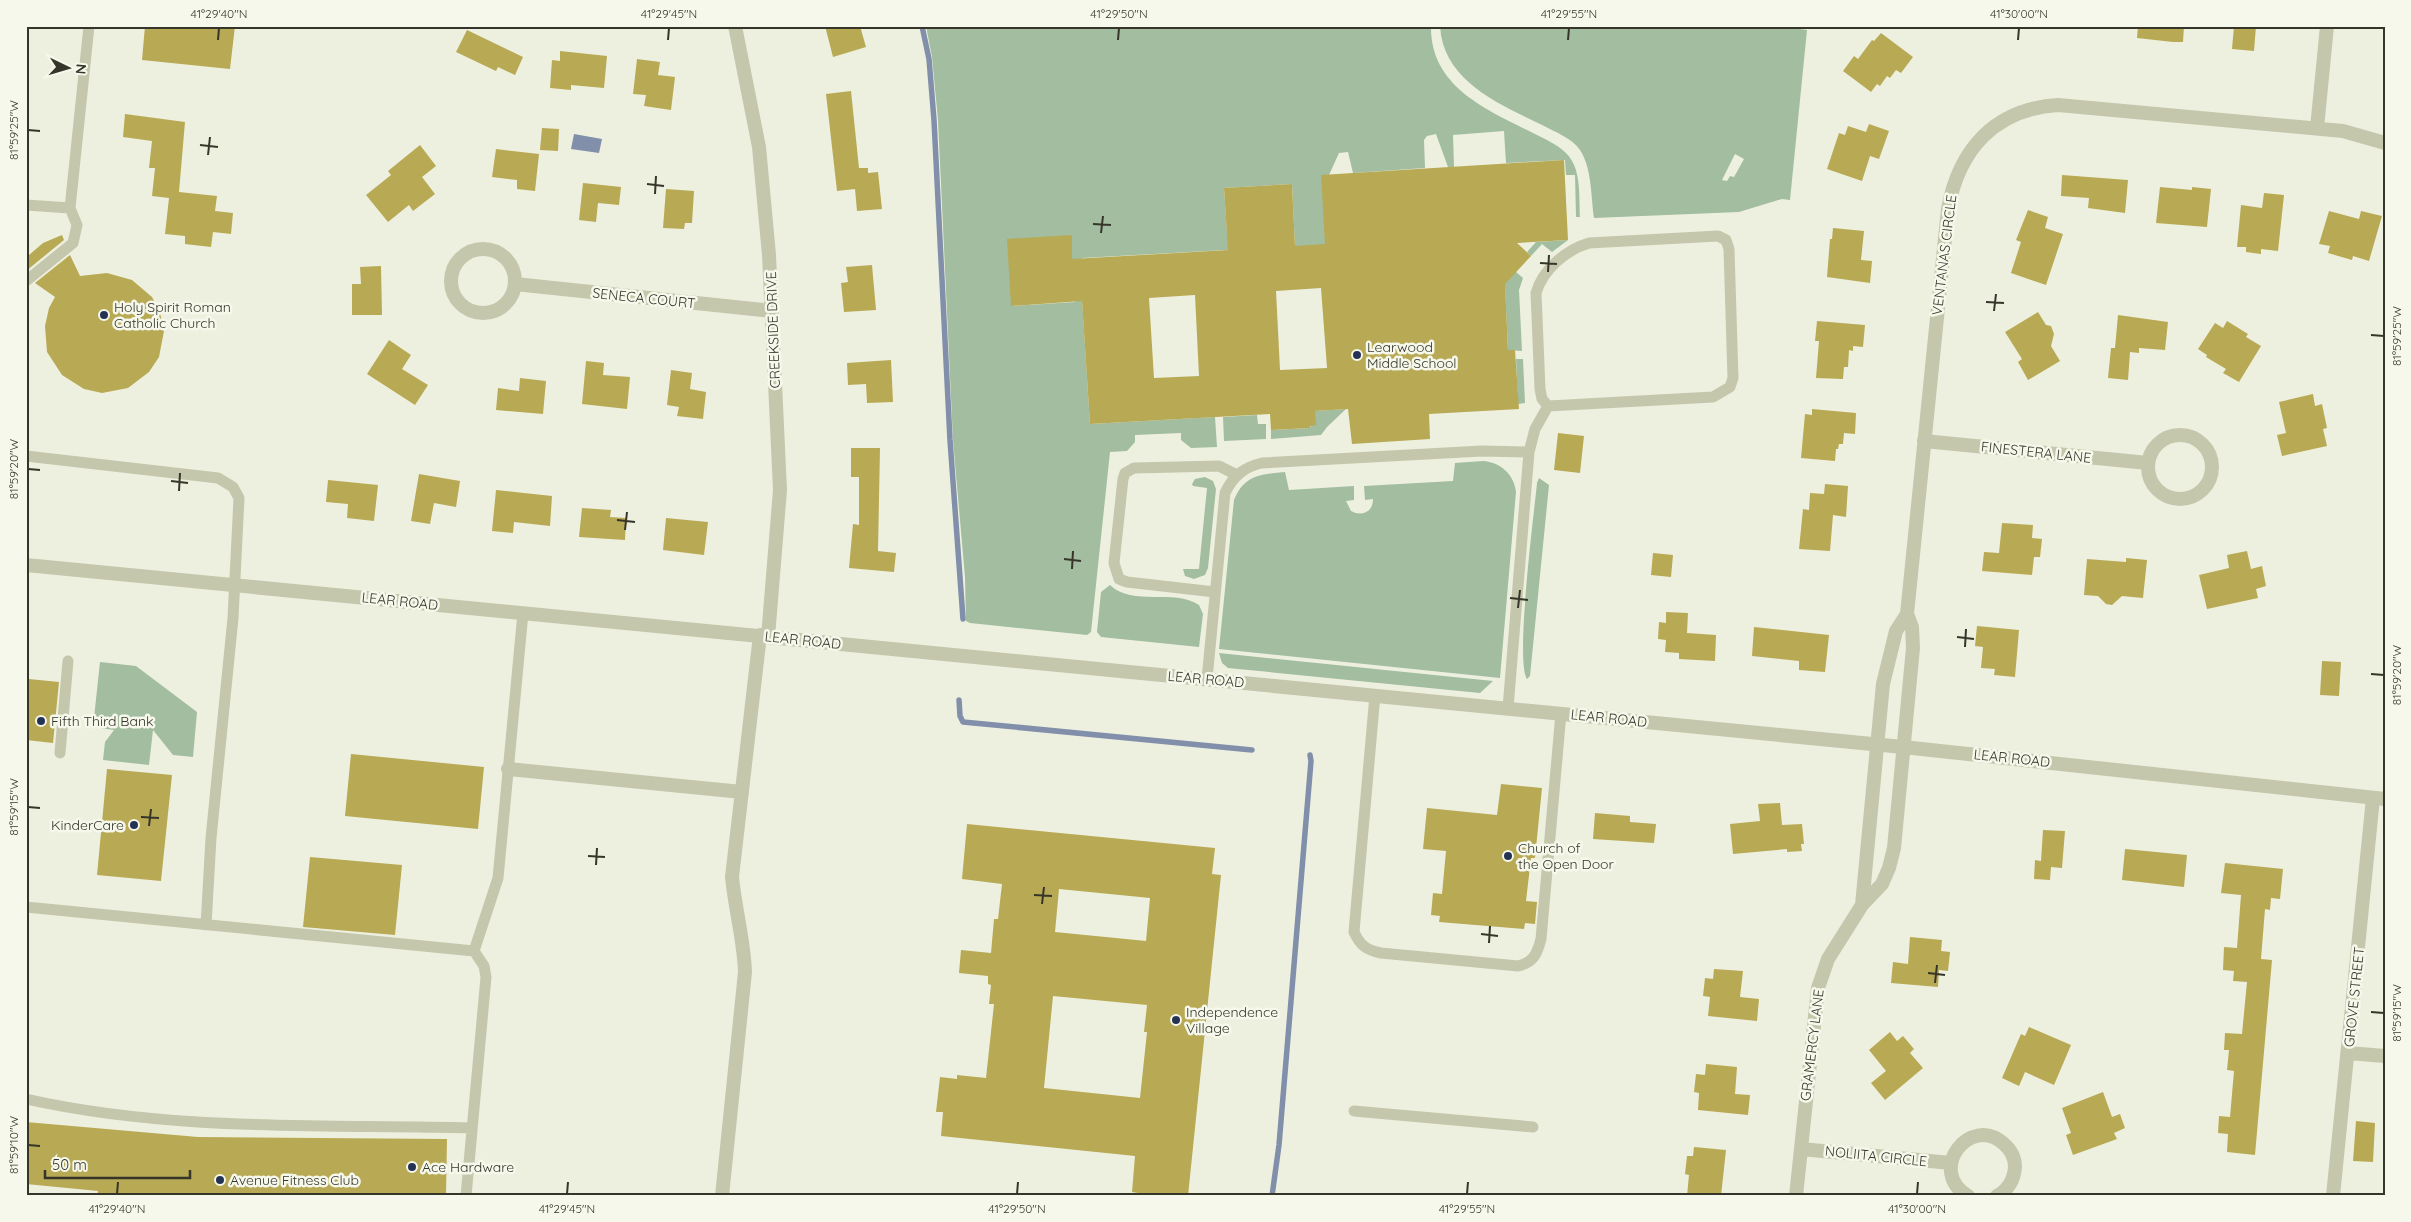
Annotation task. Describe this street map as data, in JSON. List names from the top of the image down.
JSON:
{
  "streets": {
    "street": [
      "VENTANAS CIRCLE",
      "SENECA COURT",
      "CREEKSIDE DRIVE",
      "FINESTERA LANE",
      "LEAR ROAD",
      "GROVE STREET",
      "GRAMERCY LANE",
      "NOLIITA CIRCLE"
    ]
  },
  "crossings": [
    ["VENTANAS CIRCLE", "FINESTERA LANE"],
    ["VENTANAS CIRCLE", "LEAR ROAD"],
    ["VENTANAS CIRCLE", "GRAMERCY LANE"],
    ["SENECA COURT", "CREEKSIDE DRIVE"],
    ["CREEKSIDE DRIVE", "LEAR ROAD"],
    ["LEAR ROAD", "GROVE STREET"],
    ["LEAR ROAD", "GRAMERCY LANE"],
    ["GRAMERCY LANE", "NOLIITA CIRCLE"]
  ],
  "places": [
    "Holy Spirit Roman Catholic Church",
    "Learwood Middle School",
    "Fifth Third Bank",
    "KinderCare",
    "Church of the Open Door",
    "Independence Village",
    "Ace Hardware",
    "Avenue Fitness Club"
  ],
  "scale_bar": "50 m",
  "north": "right",
  "coordinates": [
    "41°29'40\"N",
    "41°29'45\"N",
    "41°29'50\"N",
    "41°29'55\"N",
    "41°30'00\"N",
    "81°59'25\"W",
    "81°59'20\"W",
    "81°59'15\"W",
    "81°59'10\"W"
  ]
}
